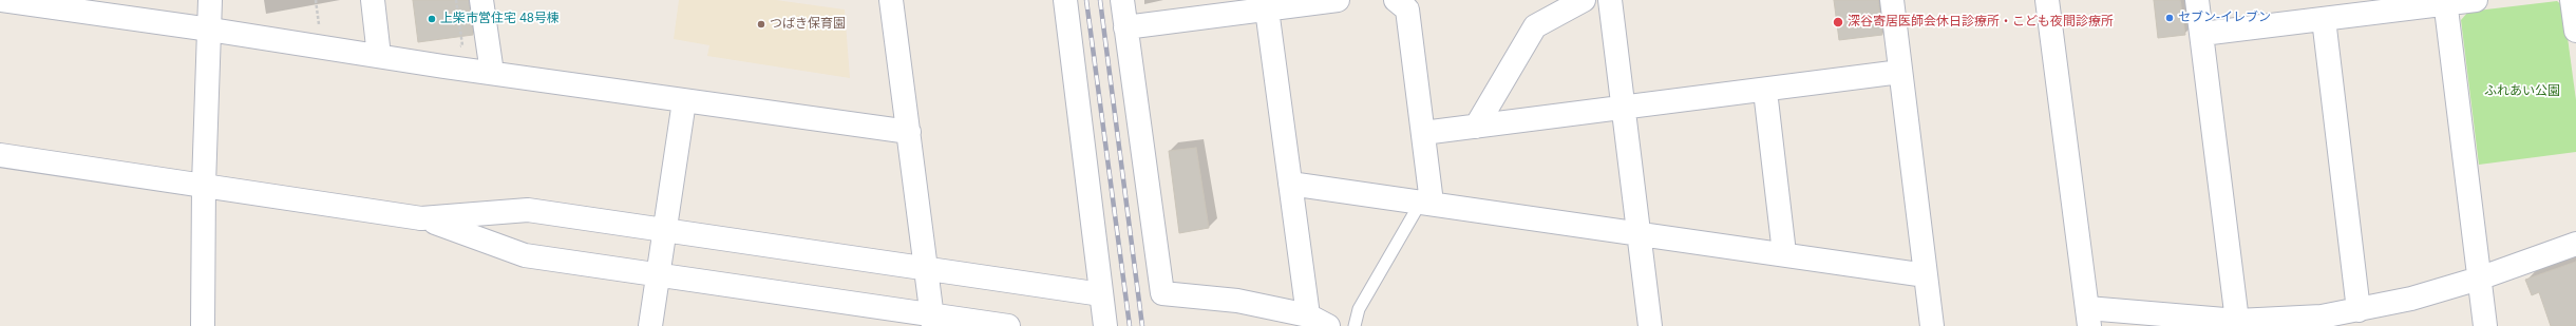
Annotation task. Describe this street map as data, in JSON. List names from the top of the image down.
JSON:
{
  "parks": ["ふれあい公園"],
  "places": [
    "セブン-イレブン",
    "上柴市営住宅 48号棟",
    "深谷寄居医師会休日診療所・こども夜間診療所",
    "つばき保育園"
  ]
}
